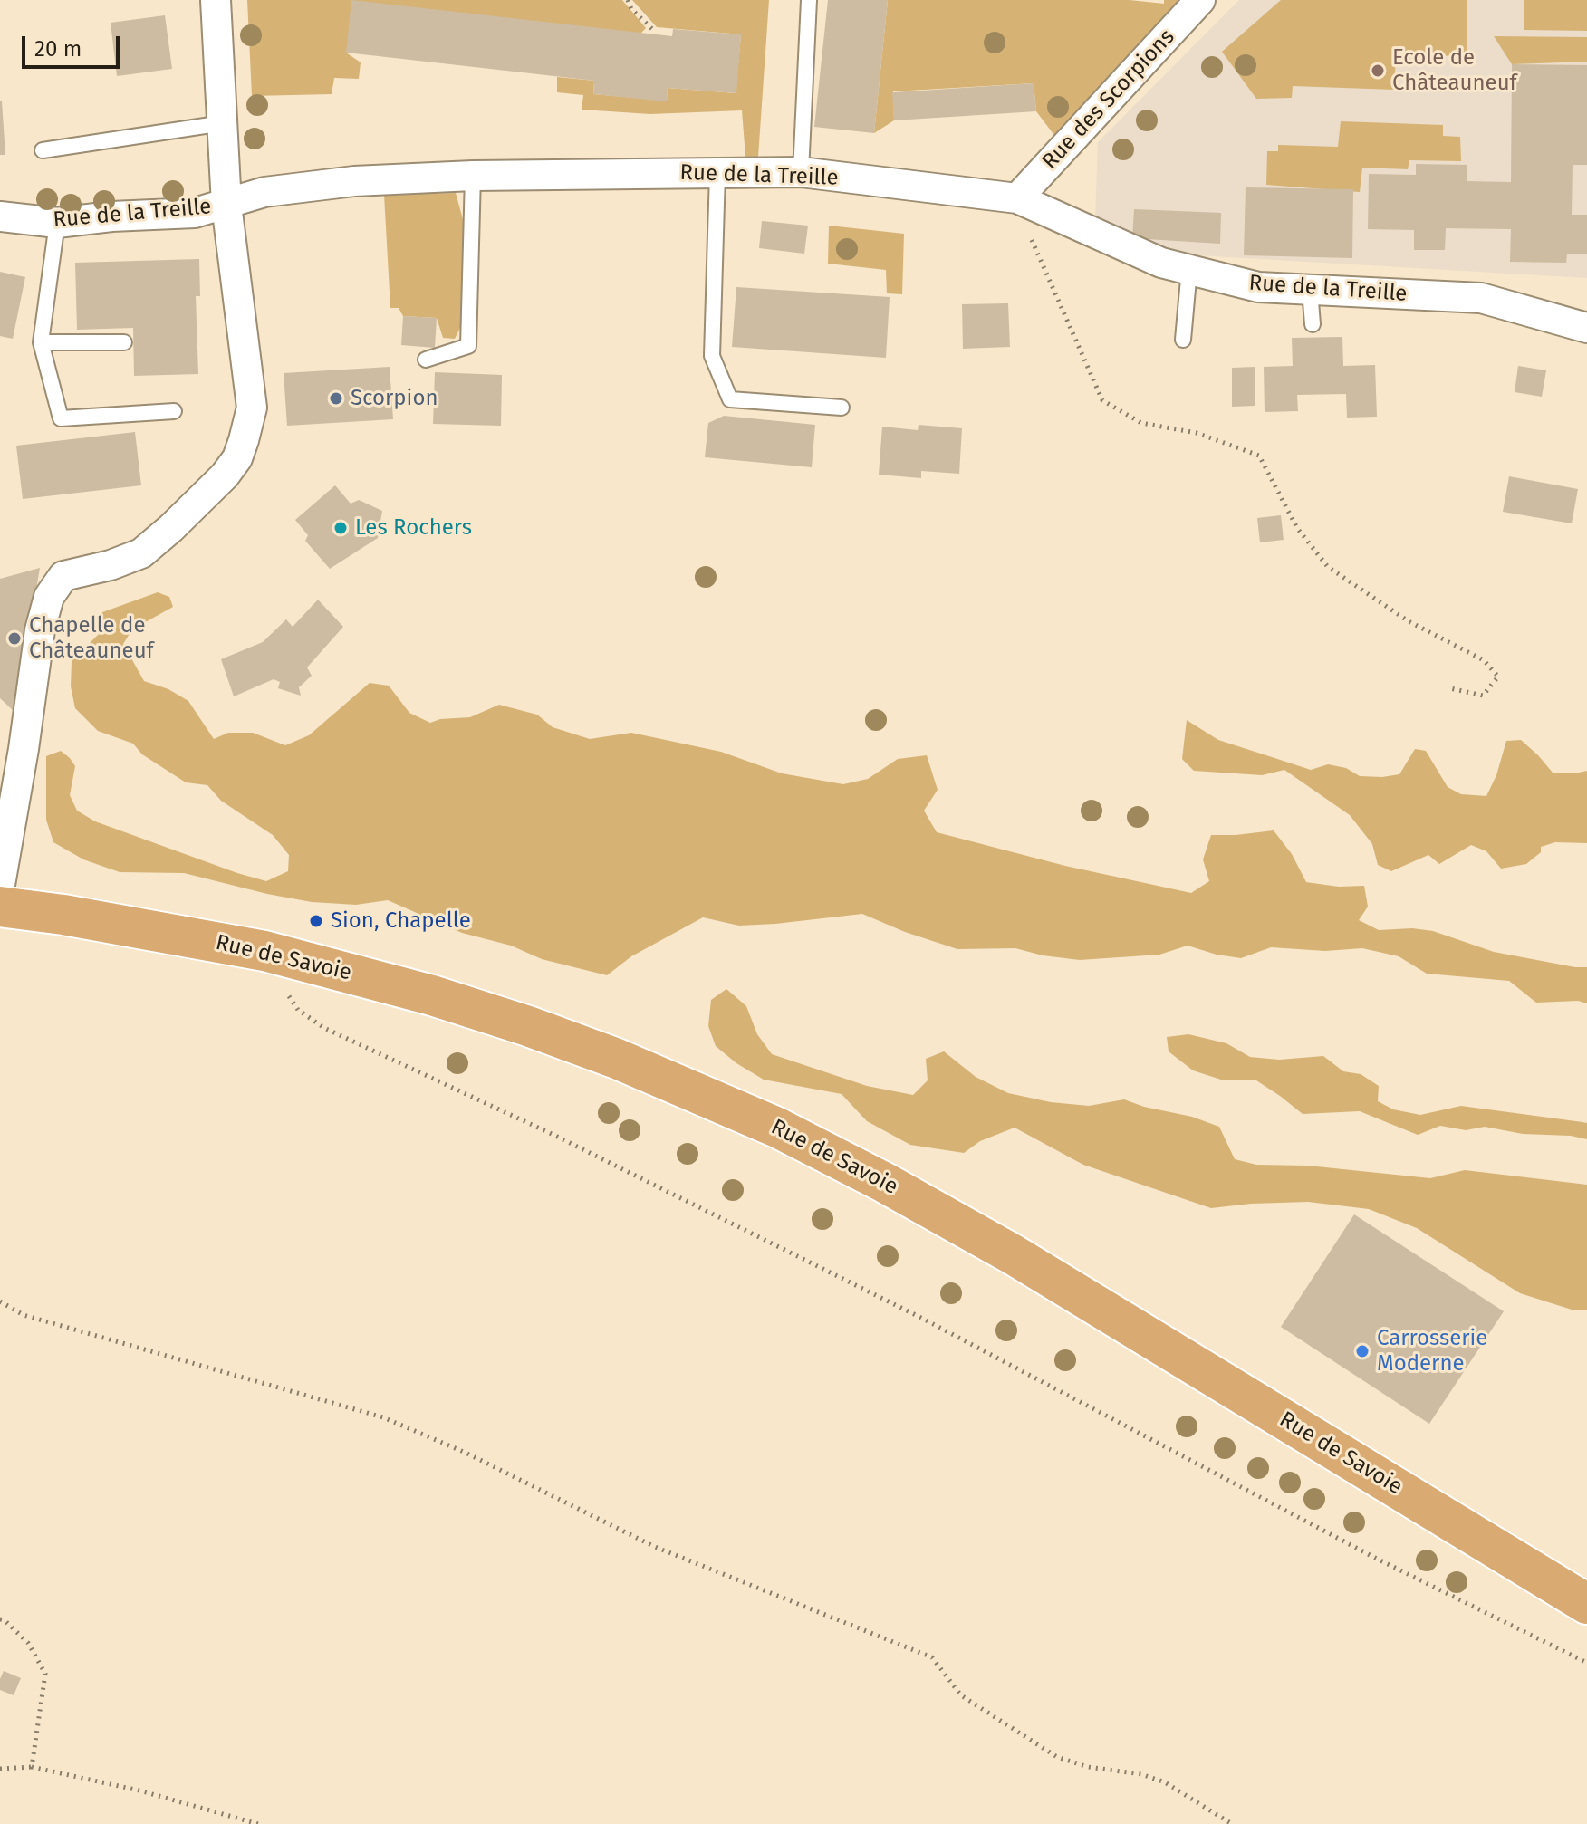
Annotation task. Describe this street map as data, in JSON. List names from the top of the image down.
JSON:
{
  "streets": {
    "main road": ["Rue de Savoie"],
    "street": ["Rue des Scorpions", "Rue de la Treille"]
  },
  "crossings": [
    ["Rue des Scorpions", "Rue de la Treille"]
  ],
  "places": [
    "Ecole de Châteauneuf",
    "Scorpion",
    "Les Rochers",
    "Chapelle de Châteauneuf",
    "Sion, Chapelle",
    "Carrosserie Moderne"
  ],
  "scale_bar": "20 m"
}
